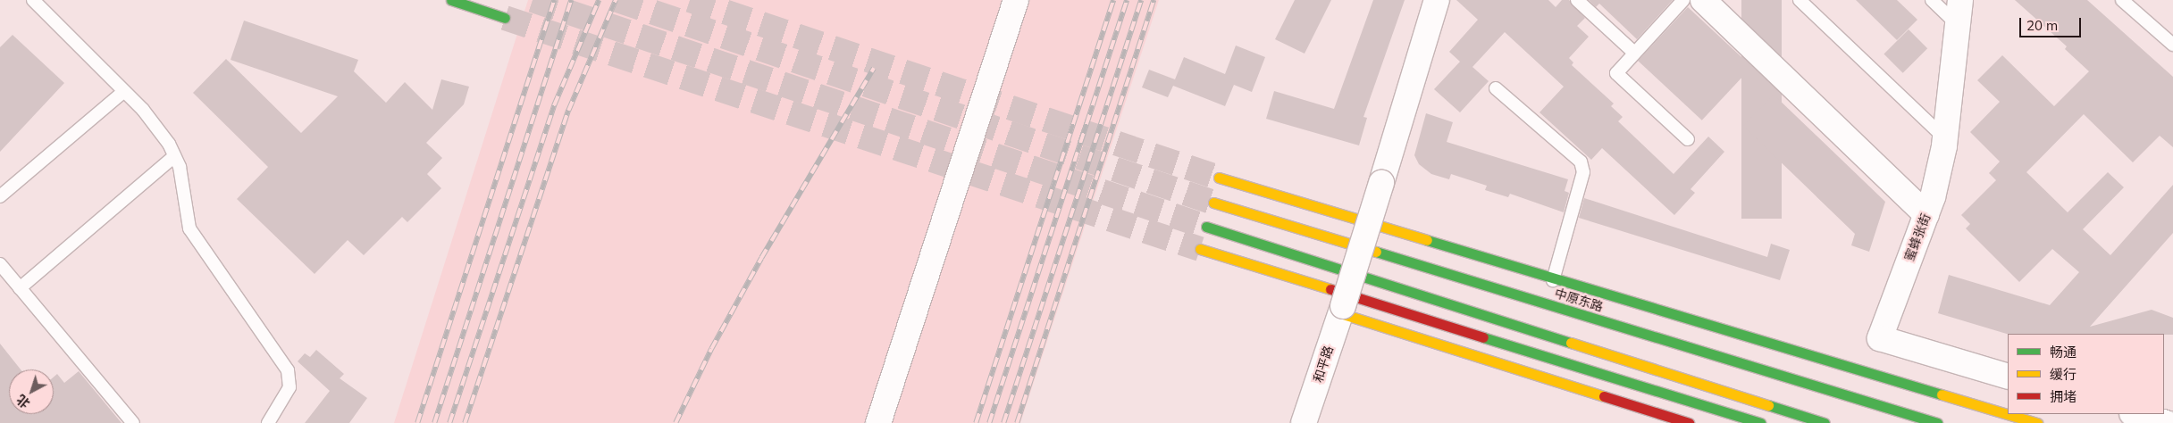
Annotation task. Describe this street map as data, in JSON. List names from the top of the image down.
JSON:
{
  "streets": {
    "street": ["蜜蜂张街", "中原东路", "和平路"]
  },
  "legend": ["畅通", "缓行", "拥堵"],
  "scale_bar": "20 m",
  "north": "bottom left"
}
